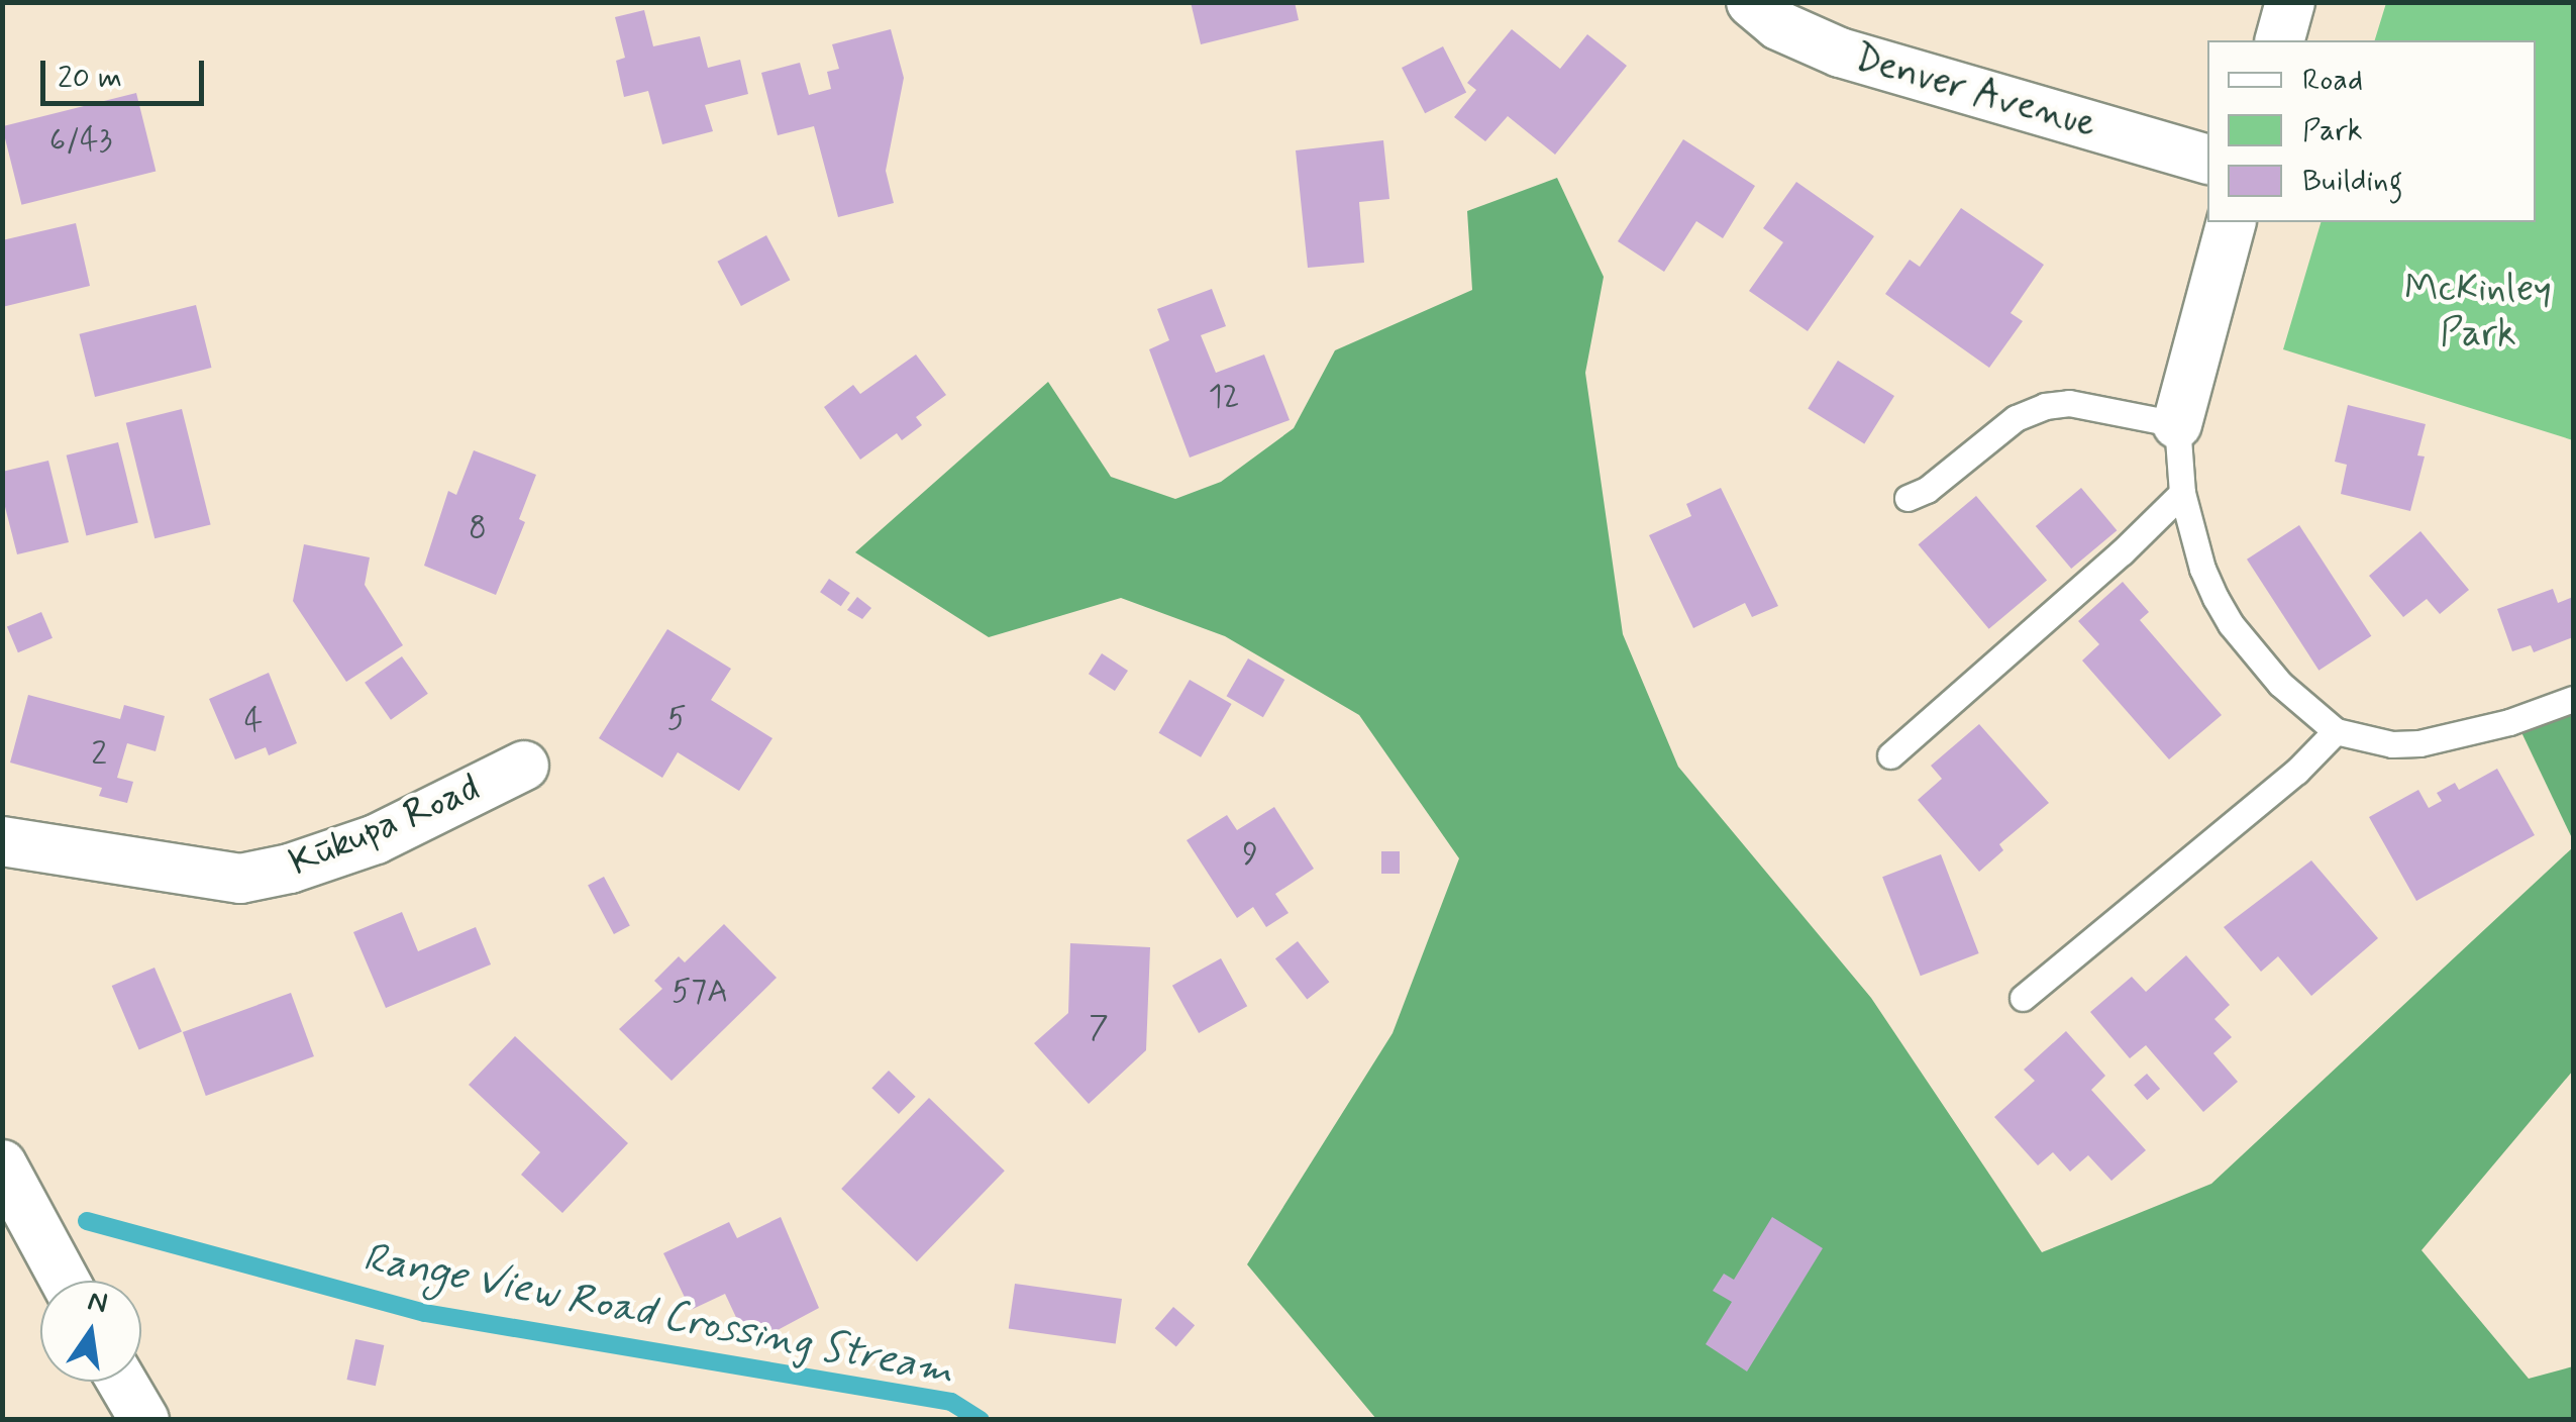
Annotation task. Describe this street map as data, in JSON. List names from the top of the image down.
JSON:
{
  "streets": {
    "street": ["Denver Avenue", "Kūkupa Road"]
  },
  "water": ["Range View Road Crossing Stream"],
  "parks": ["McKinley Park"],
  "house_numbers": [
    "6/43",
    "12",
    "8",
    "5",
    "4",
    "2",
    "9",
    "57A",
    "7"
  ],
  "legend": ["Road", "Park", "Building"],
  "scale_bar": "20 m",
  "north": "top"
}
